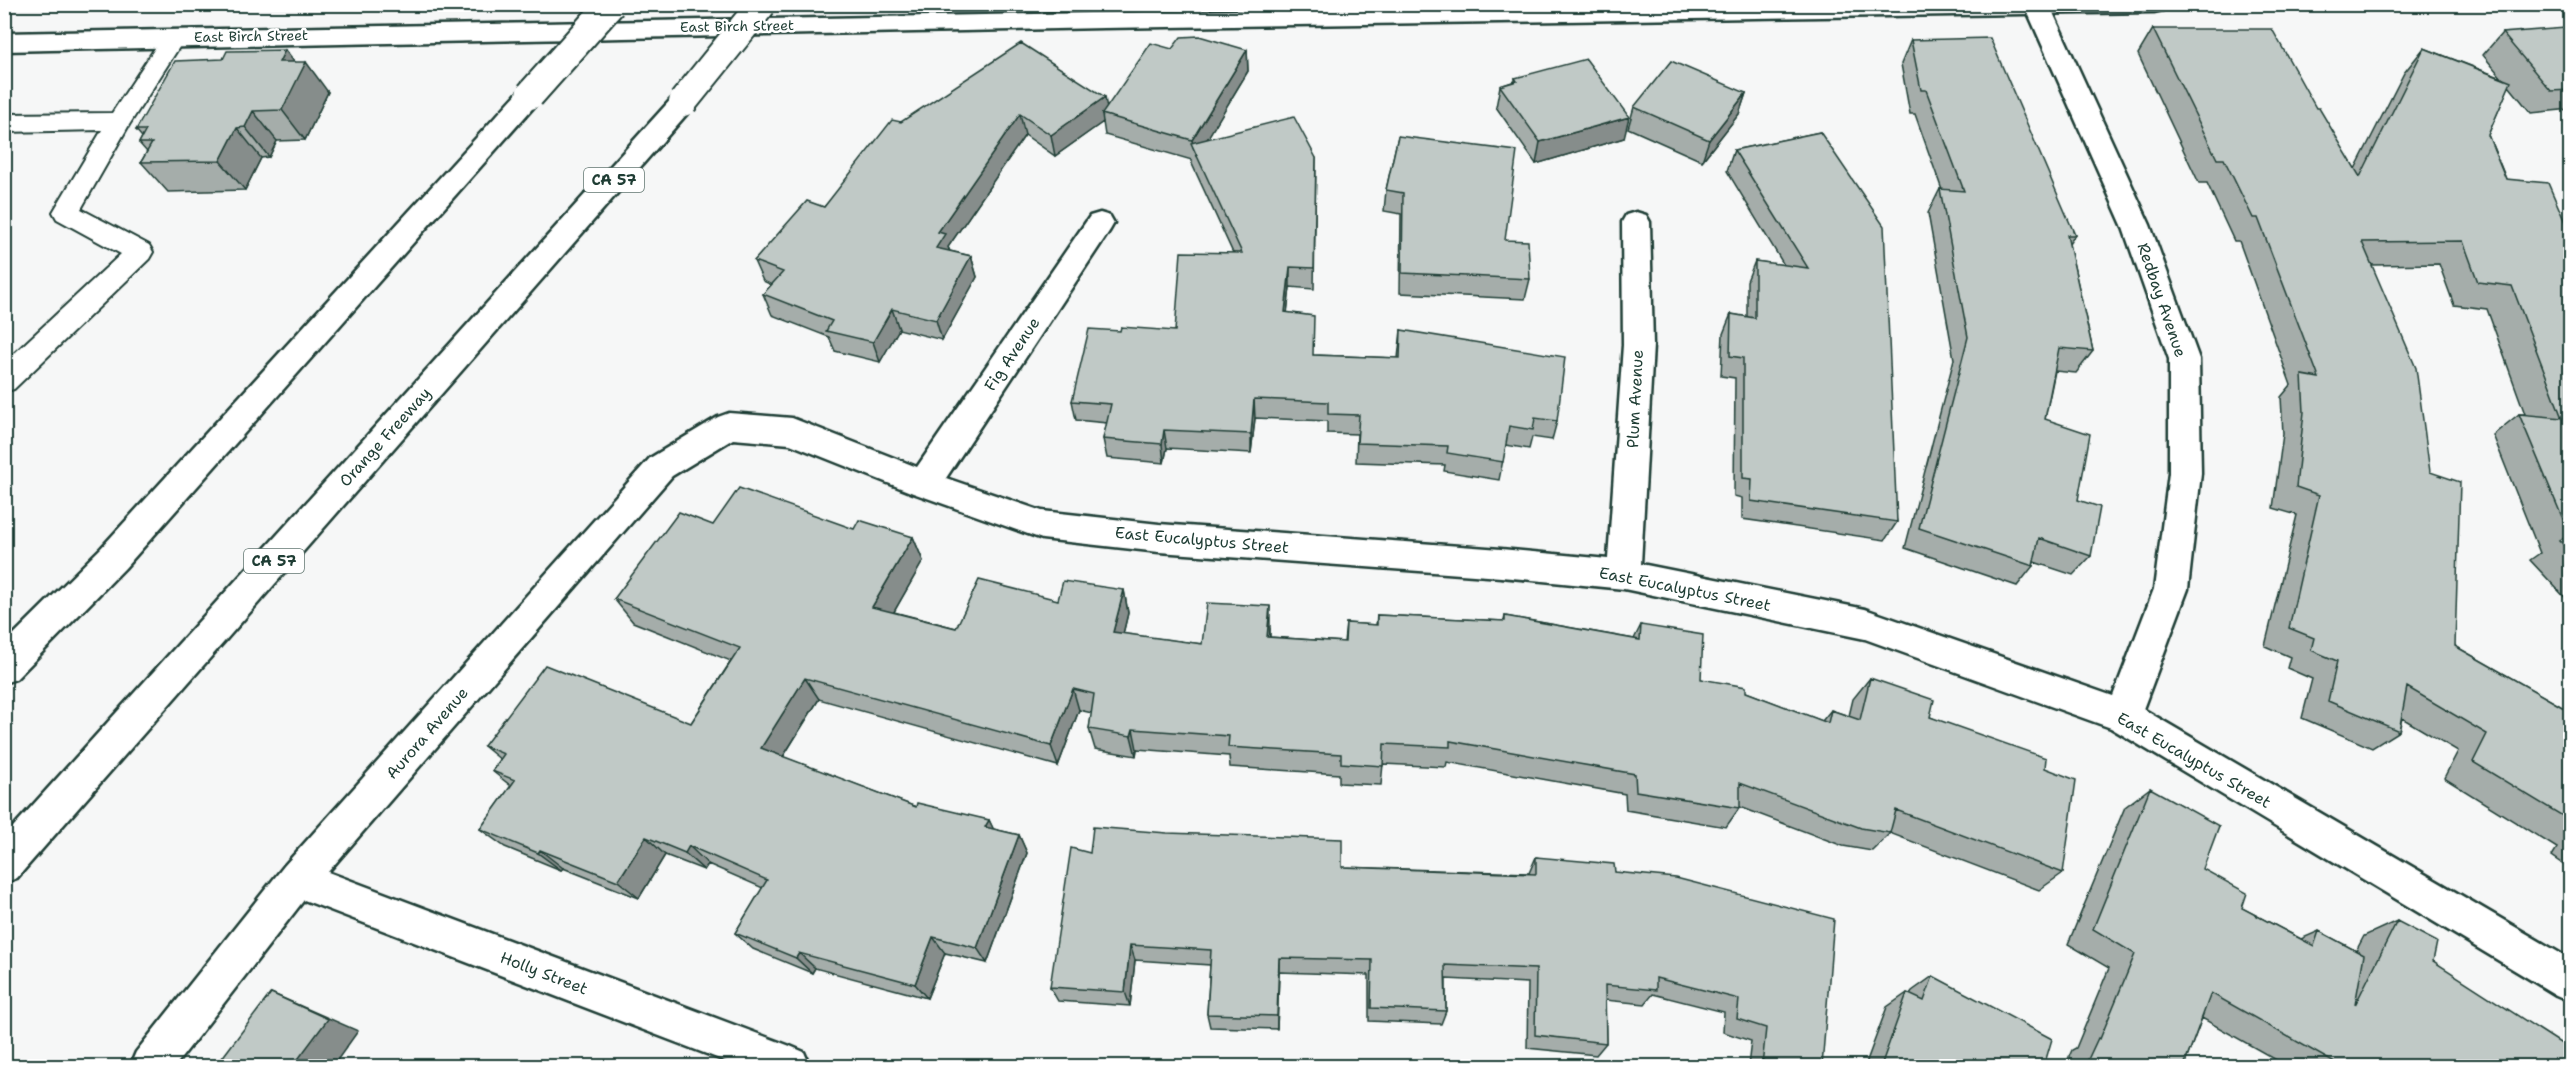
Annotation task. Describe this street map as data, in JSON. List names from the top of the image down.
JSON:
{
  "streets": {
    "main road": [
      "East Birch Street",
      "CA 57",
      "Redbay Avenue",
      "Fig Avenue",
      "Plum Avenue",
      "Orange Freeway",
      "East Eucalyptus Street",
      "Aurora Avenue",
      "Holly Street"
    ]
  },
  "crossings": [
    ["East Birch Street", "Redbay Avenue"],
    ["Redbay Avenue", "East Eucalyptus Street"],
    ["Fig Avenue", "East Eucalyptus Street"],
    ["Plum Avenue", "East Eucalyptus Street"],
    ["East Eucalyptus Street", "Aurora Avenue"],
    ["Aurora Avenue", "Holly Street"]
  ]
}
